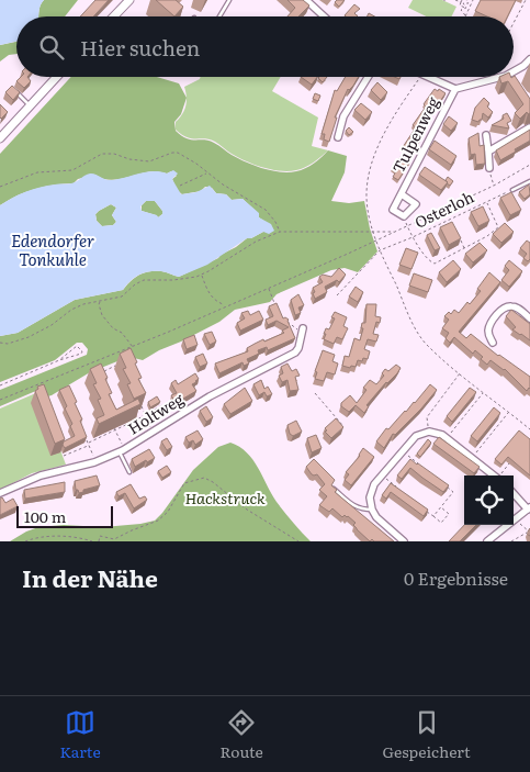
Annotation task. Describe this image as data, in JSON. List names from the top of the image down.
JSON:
{
  "streets": {
    "street": ["Tulpenweg", "Holtweg"],
    "path": ["Osterloh"]
  },
  "water": ["Edendorfer Tonkuhle"],
  "parks": ["Hackstruck"],
  "scale_bar": "100 m",
  "page": {
    "search": "Hier suchen",
    "scale": "100 m",
    "heading": ["In der Nähe", "0 Ergebnisse"],
    "nav": ["Karte", "Route", "Gespeichert"]
  }
}
